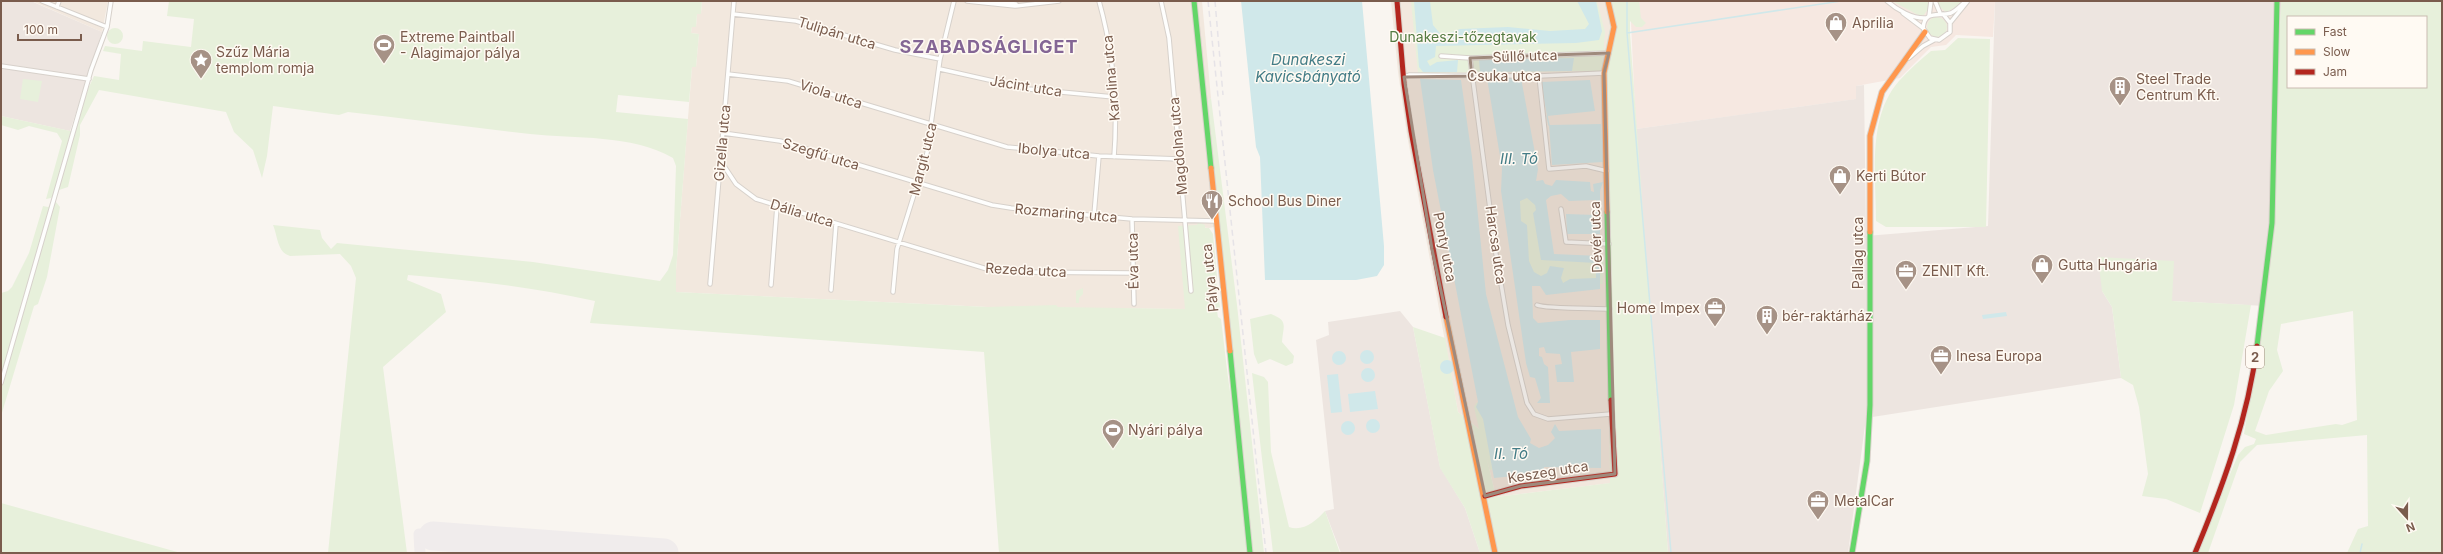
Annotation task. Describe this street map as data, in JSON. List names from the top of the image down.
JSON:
{
  "streets": {
    "street": [
      "Tulipán utca",
      "Süllő utca",
      "Csuka utca",
      "Karolina utca",
      "Jácint utca",
      "Viola utca",
      "Gizella utca",
      "Magdolna utca",
      "Ibolya utca",
      "Szegfű utca",
      "Margit utca",
      "Dália utca",
      "Rozmaring utca",
      "Dévér utca",
      "Harcsa utca",
      "Ponty utca",
      "Pallag utca",
      "Éva utca",
      "Rezeda utca",
      "Pálya utca",
      "2",
      "Keszeg utca"
    ]
  },
  "crossings": [
    ["Tulipán utca", "Gizella utca"],
    ["Tulipán utca", "Margit utca"],
    ["Süllő utca", "Dévér utca"],
    ["Süllő utca", "Harcsa utca"],
    ["Csuka utca", "Dévér utca"],
    ["Csuka utca", "Harcsa utca"],
    ["Csuka utca", "Ponty utca"],
    ["Karolina utca", "Jácint utca"],
    ["Karolina utca", "Ibolya utca"],
    ["Jácint utca", "Margit utca"],
    ["Viola utca", "Gizella utca"],
    ["Viola utca", "Ibolya utca"],
    ["Viola utca", "Margit utca"],
    ["Gizella utca", "Szegfű utca"],
    ["Gizella utca", "Dália utca"],
    ["Magdolna utca", "Ibolya utca"],
    ["Magdolna utca", "Rozmaring utca"],
    ["Ibolya utca", "Margit utca"],
    ["Szegfű utca", "Margit utca"],
    ["Szegfű utca", "Rozmaring utca"],
    ["Margit utca", "Dália utca"],
    ["Margit utca", "Rozmaring utca"],
    ["Margit utca", "Rezeda utca"],
    ["Dália utca", "Rezeda utca"],
    ["Rozmaring utca", "Éva utca"],
    ["Rozmaring utca", "Pálya utca"],
    ["Dévér utca", "Harcsa utca"],
    ["Dévér utca", "Keszeg utca"],
    ["Ponty utca", "Keszeg utca"],
    ["Éva utca", "Rezeda utca"]
  ],
  "districts": ["SZABADSÁGLIGET"],
  "water": ["Dunakeszi Kavicsbányató", "III. Tó", "II. Tó"],
  "parks": ["Dunakeszi-tőzegtavak"],
  "places": {
    "shop": ["Aprilia", "Kerti Bútor", "Gutta Hungária"],
    "sports": ["Extreme Paintball - Alagimajor pálya", "Nyári pálya"],
    "place": ["Szűz Mária templom romja"],
    "building": ["Steel Trade Centrum Kft.", "bér-raktárház"],
    "restaurant": ["School Bus Diner"],
    "office": [
      "ZENIT Kft.",
      "Home Impex",
      "Inesa Europa",
      "MetalCar"
    ]
  },
  "legend": ["Fast", "Slow", "Jam"],
  "scale_bar": "100 m",
  "north": "bottom"
}
